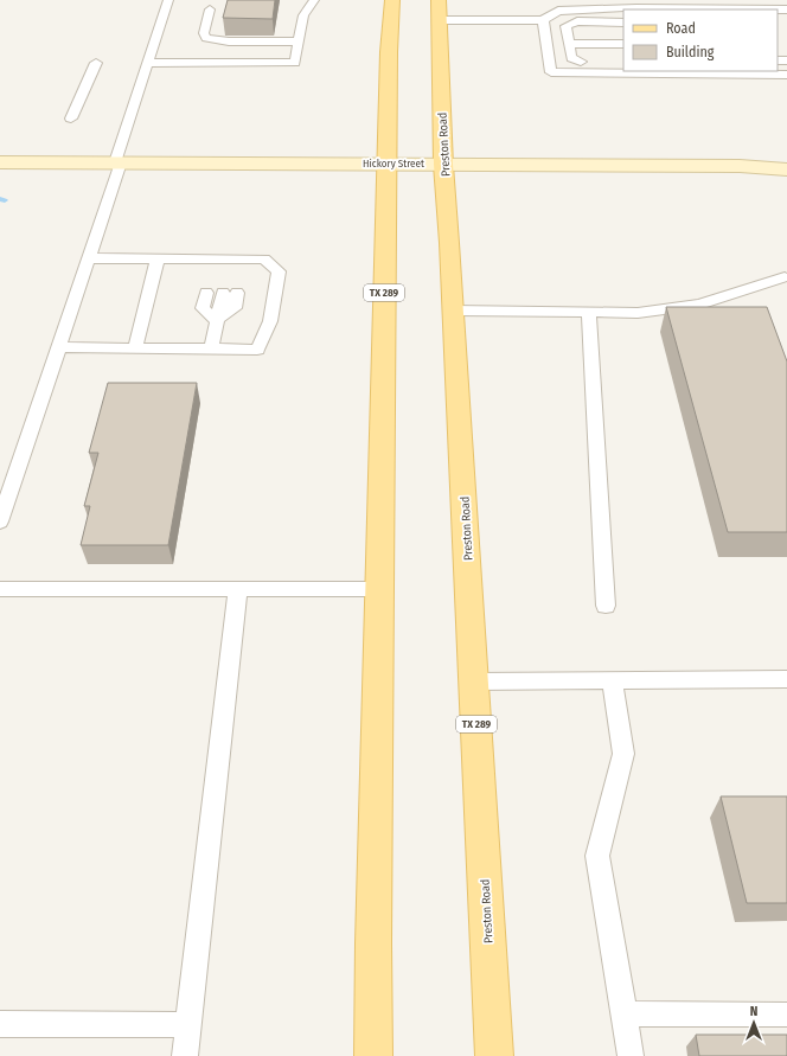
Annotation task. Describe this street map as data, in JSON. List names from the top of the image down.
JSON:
{
  "streets": {
    "main road": ["Preston Road", "TX 289"],
    "street": ["Hickory Street"]
  },
  "crossings": [
    ["Preston Road", "Hickory Street"],
    ["Hickory Street", "TX 289"]
  ],
  "legend": ["Road", "Building"],
  "north": "top"
}
